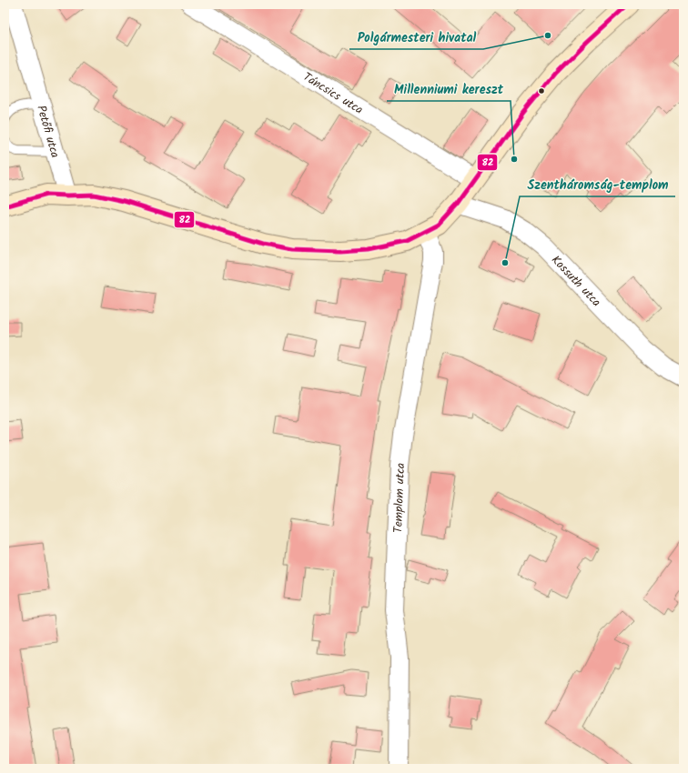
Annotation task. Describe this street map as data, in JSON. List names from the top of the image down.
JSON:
{
  "streets": {
    "street": [
      "Táncsics utca",
      "Petőfi utca",
      "Kossuth utca",
      "Templom utca"
    ]
  },
  "places": ["Polgármesteri hivatal", "Millenniumi kereszt", "Szentháromság-templom"],
  "lines": ["transit line 82"]
}
